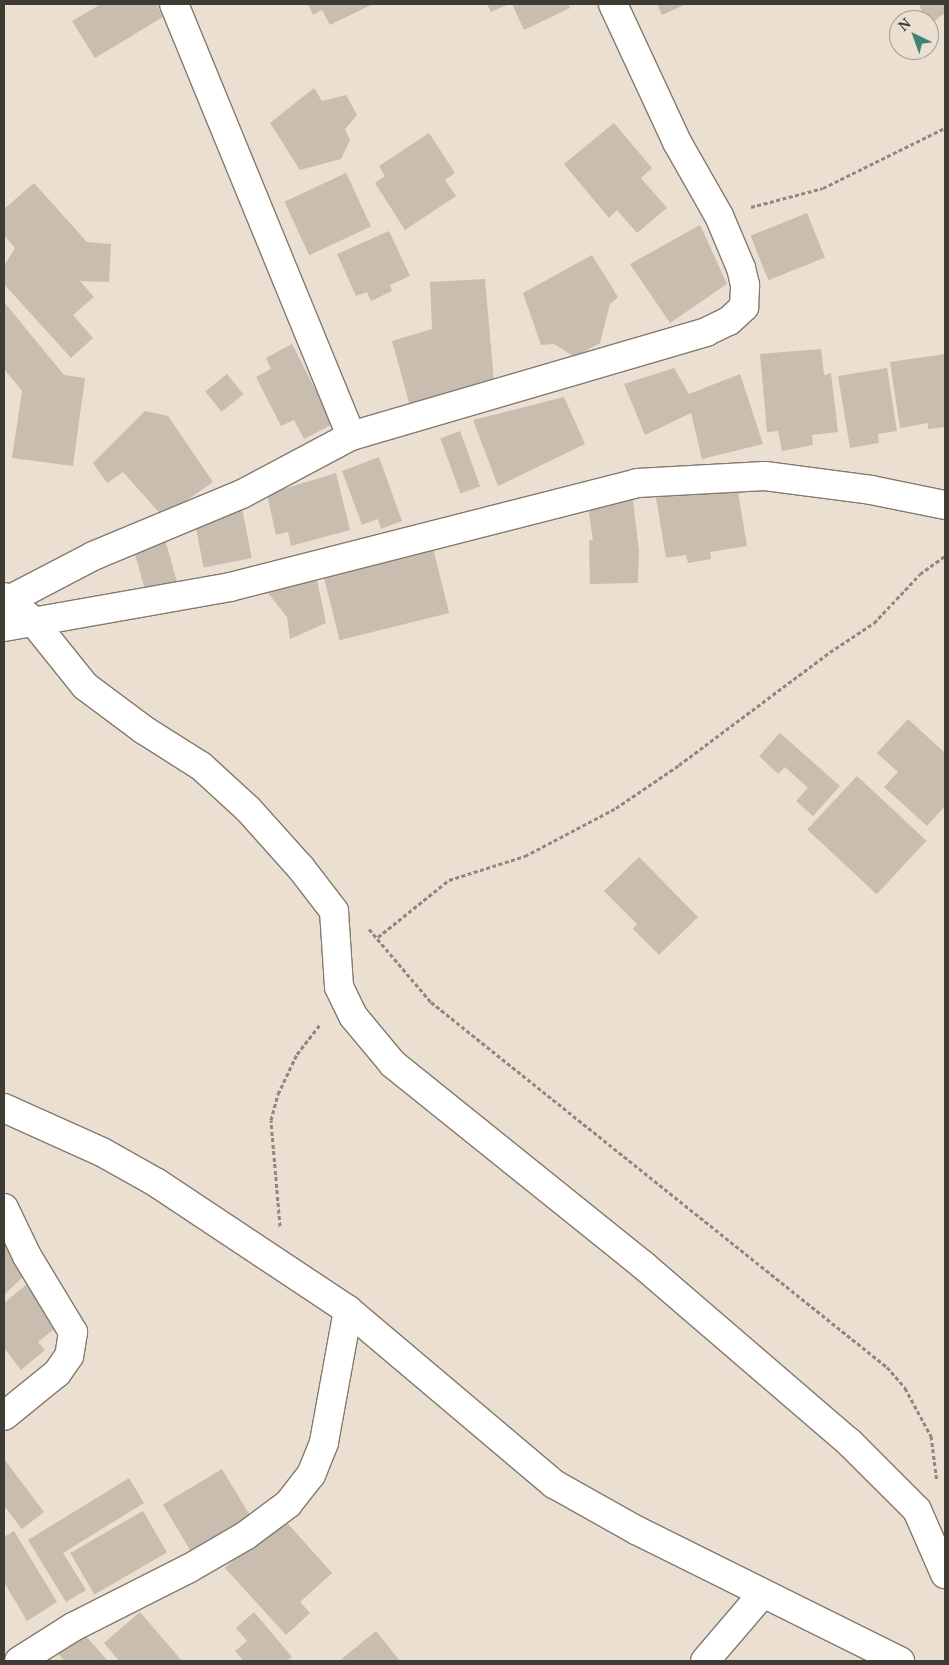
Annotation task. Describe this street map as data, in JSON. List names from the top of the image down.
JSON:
{
  "north": "top left"
}
